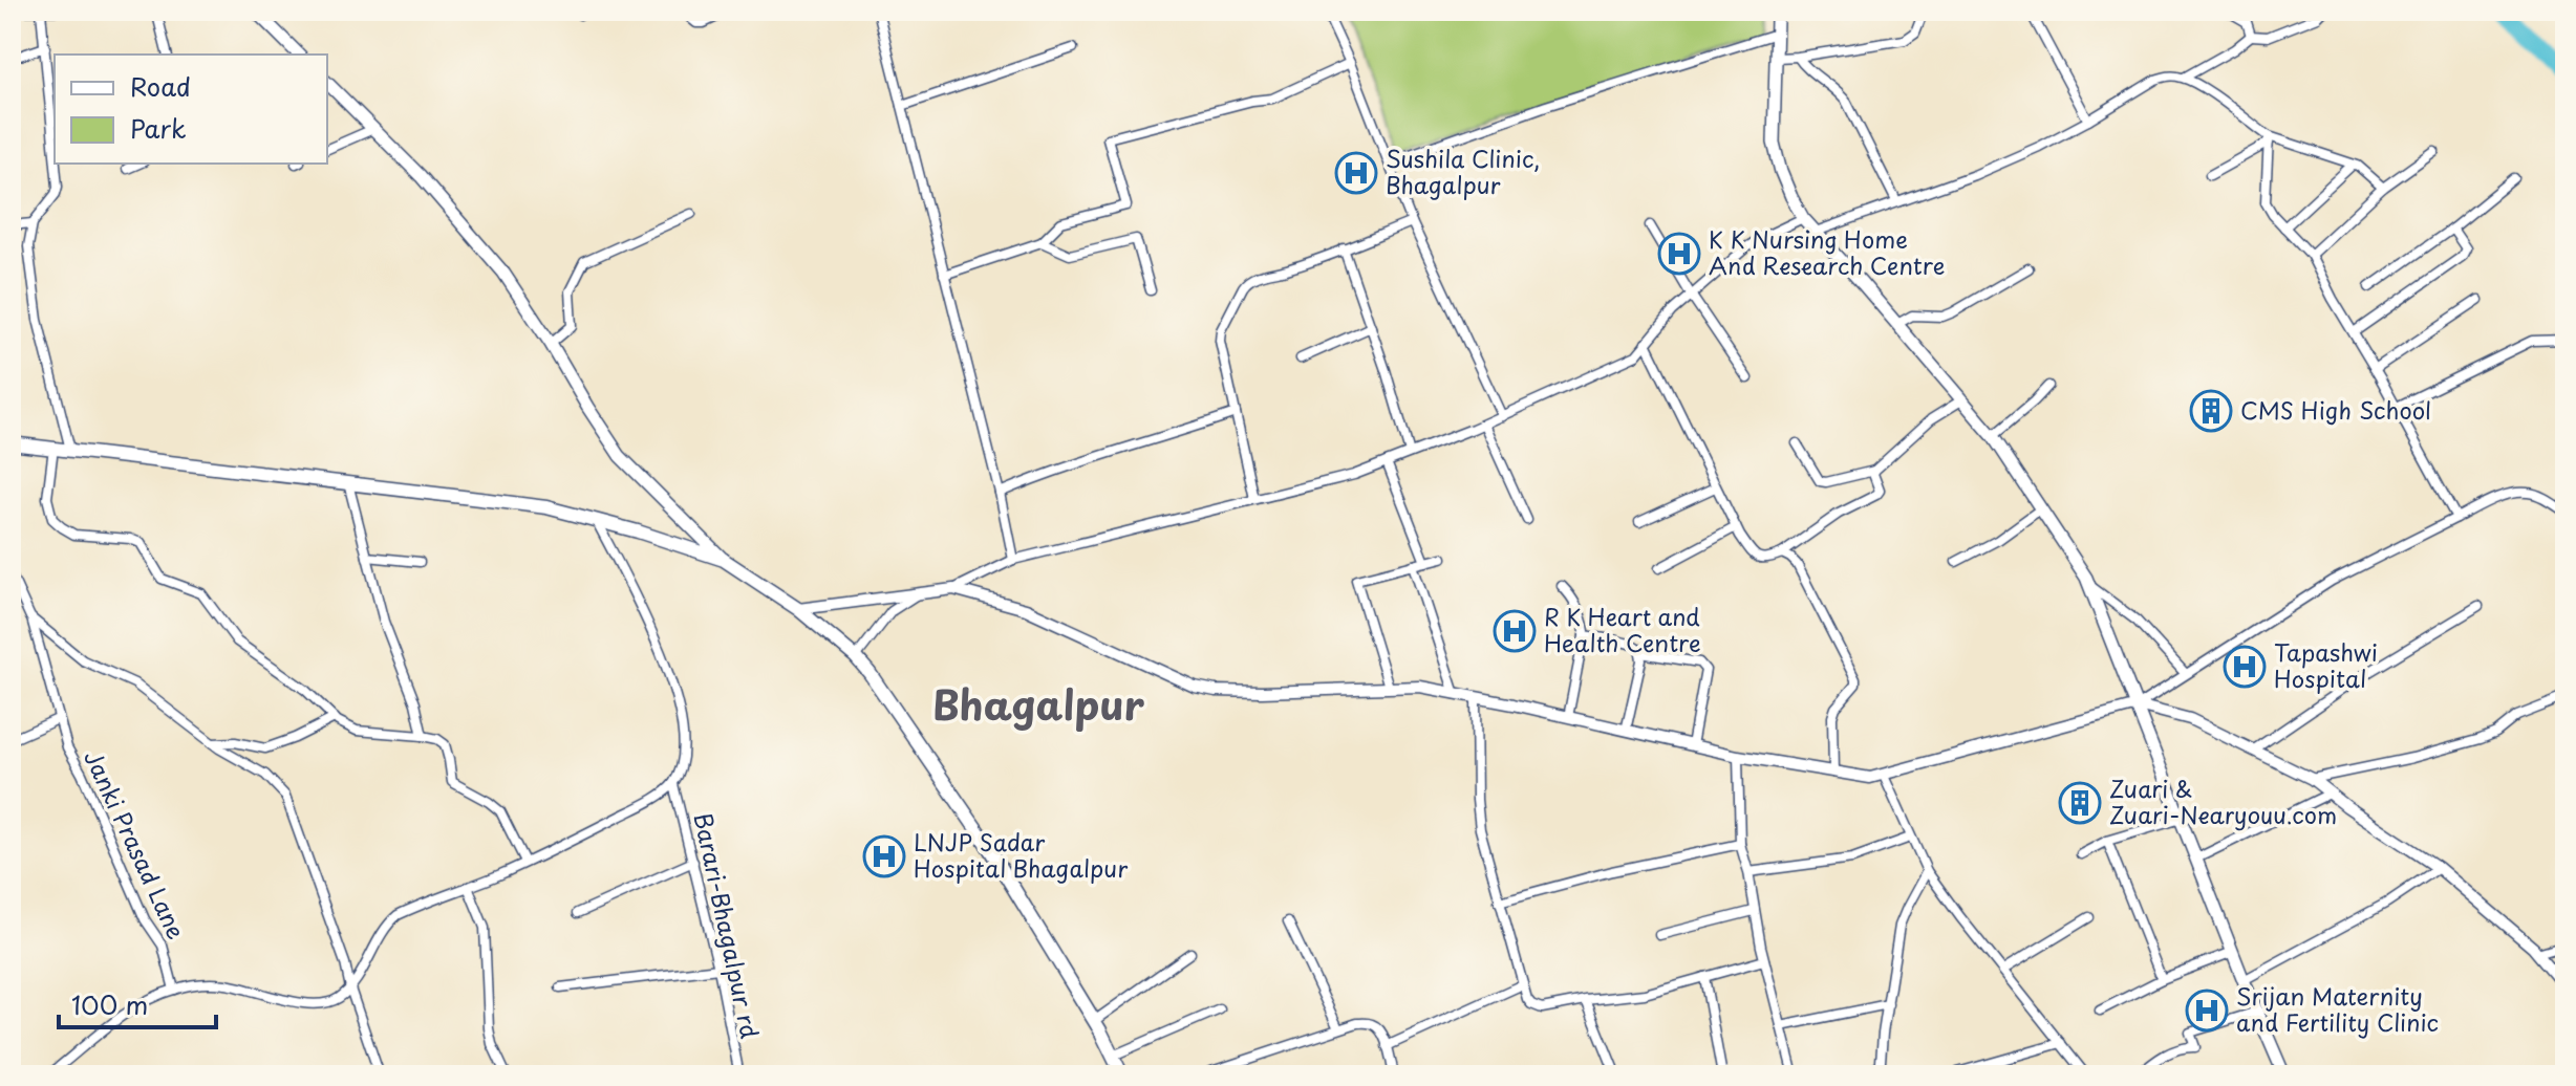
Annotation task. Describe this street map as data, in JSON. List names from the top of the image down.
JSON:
{
  "streets": {
    "street": ["Janki Prasad Lane", "Barari-Bhagalpur rd"]
  },
  "districts": ["Bhagalpur"],
  "places": {
    "hospital": [
      "Sushila Clinic, Bhagalpur",
      "K K Nursing Home And Research Centre",
      "R K Heart and Health Centre",
      "Tapashwi Hospital",
      "LNJP Sadar Hospital Bhagalpur",
      "Srijan Maternity and Fertility Clinic"
    ],
    "building": ["CMS High School", "Zuari & Zuari-Nearyouu.com"]
  },
  "legend": ["Road", "Park"],
  "scale_bar": "100 m"
}
